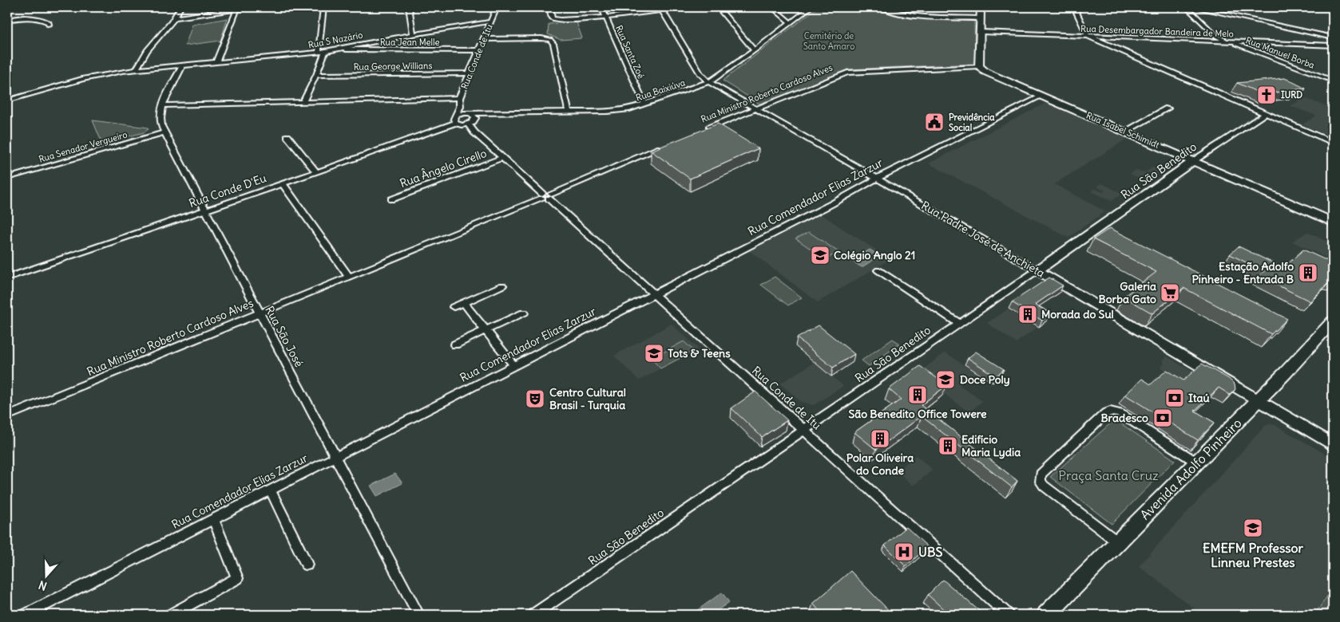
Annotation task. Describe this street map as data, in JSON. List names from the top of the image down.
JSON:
{
  "streets": {
    "main road": ["Avenida Adolfo Pinheiro"],
    "street": [
      "Rua Desembargador Bandeira de Melo",
      "Rua S Nazário",
      "Rua Jean Melle",
      "Rua Santa Zoé",
      "Rua Manuel Borba",
      "Rua Conde de Itu",
      "Rua George Willians",
      "Rua Baixiúva",
      "Rua Ministro Roberto Cardoso Alves",
      "Rua Isabel Schimidt",
      "Rua Senador Vergueiro",
      "Rua Ângelo Cirello",
      "Rua São Benedito",
      "Rua Conde D'Eu",
      "Rua Comendador Elias Zarzur",
      "Rua Padre José de Anchieta",
      "Rua São José"
    ]
  },
  "crossings": [
    ["Rua Desembargador Bandeira de Melo", "Rua Manuel Borba"],
    ["Rua S Nazário", "Rua Jean Melle"],
    ["Rua S Nazário", "Rua Conde de Itu"],
    ["Rua S Nazário", "Rua São José"],
    ["Rua Jean Melle", "Rua Conde de Itu"],
    ["Rua Santa Zoé", "Rua Baixiúva"],
    ["Rua Conde de Itu", "Rua George Willians"],
    ["Rua Conde de Itu", "Rua Ministro Roberto Cardoso Alves"],
    ["Rua Conde de Itu", "Rua Ângelo Cirello"],
    ["Rua Conde de Itu", "Rua São Benedito"],
    ["Rua Conde de Itu", "Rua Comendador Elias Zarzur"],
    ["Rua Baixiúva", "Rua Padre José de Anchieta"],
    ["Rua Ministro Roberto Cardoso Alves", "Rua Isabel Schimidt"],
    ["Rua Ministro Roberto Cardoso Alves", "Rua Padre José de Anchieta"],
    ["Rua Ministro Roberto Cardoso Alves", "Rua São José"],
    ["Rua Isabel Schimidt", "Rua São Benedito"],
    ["Rua Isabel Schimidt", "Rua Comendador Elias Zarzur"],
    ["Rua Senador Vergueiro", "Rua São José"],
    ["Rua São Benedito", "Rua Padre José de Anchieta"],
    ["Rua Conde D'Eu", "Rua São José"],
    ["Rua Comendador Elias Zarzur", "Rua Padre José de Anchieta"],
    ["Rua Comendador Elias Zarzur", "Rua São José"],
    ["Rua Padre José de Anchieta", "Avenida Adolfo Pinheiro"]
  ],
  "parks": ["Cemitério de Santo Amaro", "Praça Santa Cruz"],
  "places": {
    "church": ["IURD"],
    "public building": ["Previdência Social"],
    "school or university": [
      "Colégio Anglo 21",
      "Tots & Teens",
      "Doce Poly",
      "EMEFM Professor Linneu Prestes"
    ],
    "building": [
      "Estação Adolfo Pinheiro - Entrada B",
      "Morada do Sul",
      "São Benedito Office Towere",
      "Polar Oliveira do Conde",
      "Edifício Maria Lydia"
    ],
    "supermarket": ["Galeria Borba Gato"],
    "bank": ["Itaú", "Bradesco"],
    "theatre": ["Centro Cultural Brasil - Turquia"],
    "hospital": ["UBS"]
  },
  "north": "bottom"
}
